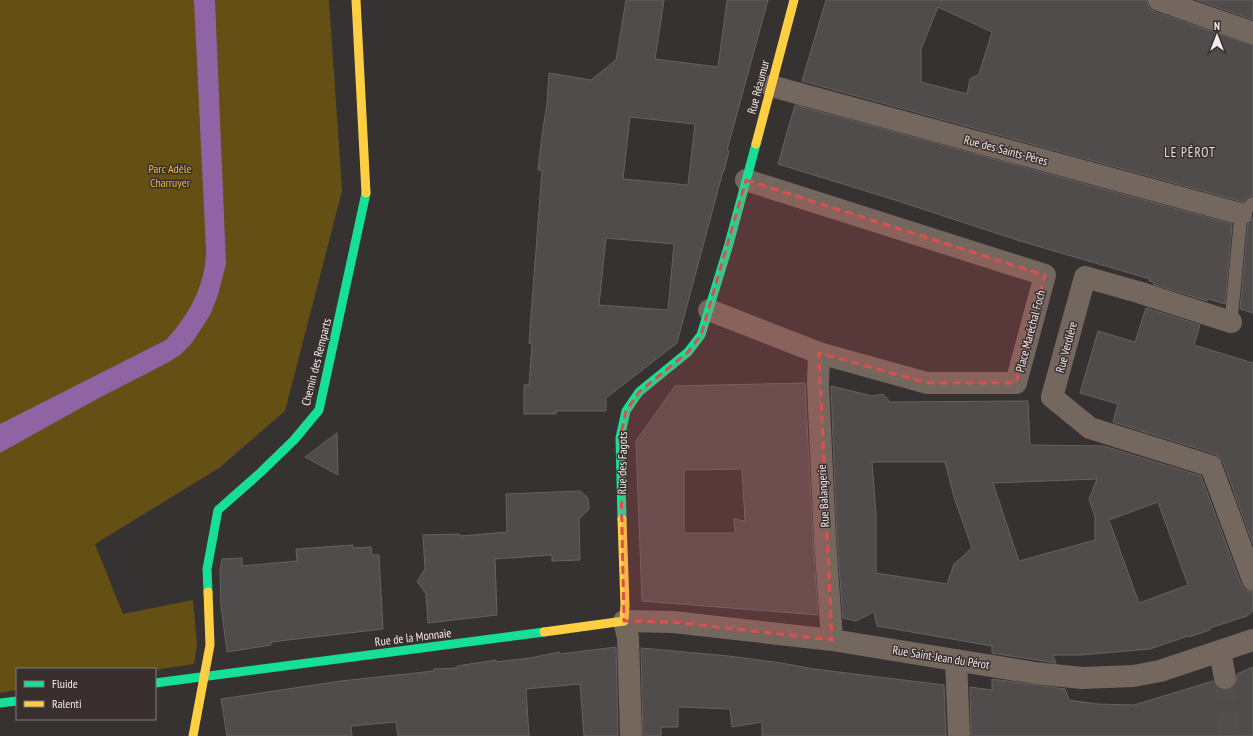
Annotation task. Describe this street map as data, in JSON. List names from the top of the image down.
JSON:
{
  "streets": {
    "street": [
      "Rue Réaumur",
      "Rue des Saints-Pères",
      "Place Maréchal Foch",
      "Rue Verdière",
      "Chemin des Remparts",
      "Rue des Fagots",
      "Rue Balangerie",
      "Rue de la Monnaie",
      "Rue Saint-Jean du Pérot"
    ]
  },
  "crossings": [
    ["Rue Réaumur", "Rue des Saints-Pères"],
    ["Rue Réaumur", "Place Maréchal Foch"],
    ["Rue Réaumur", "Rue des Fagots"],
    ["Rue des Saints-Pères", "Rue Verdière"],
    ["Place Maréchal Foch", "Rue des Fagots"],
    ["Place Maréchal Foch", "Rue Balangerie"],
    ["Chemin des Remparts", "Rue de la Monnaie"],
    ["Rue des Fagots", "Rue de la Monnaie"],
    ["Rue des Fagots", "Rue Saint-Jean du Pérot"],
    ["Rue Balangerie", "Rue Saint-Jean du Pérot"],
    ["Rue de la Monnaie", "Rue Saint-Jean du Pérot"]
  ],
  "districts": ["LE PÉROT"],
  "parks": ["Parc Adèle Charruyer"],
  "legend": ["Fluide", "Ralenti"],
  "north": "top"
}
